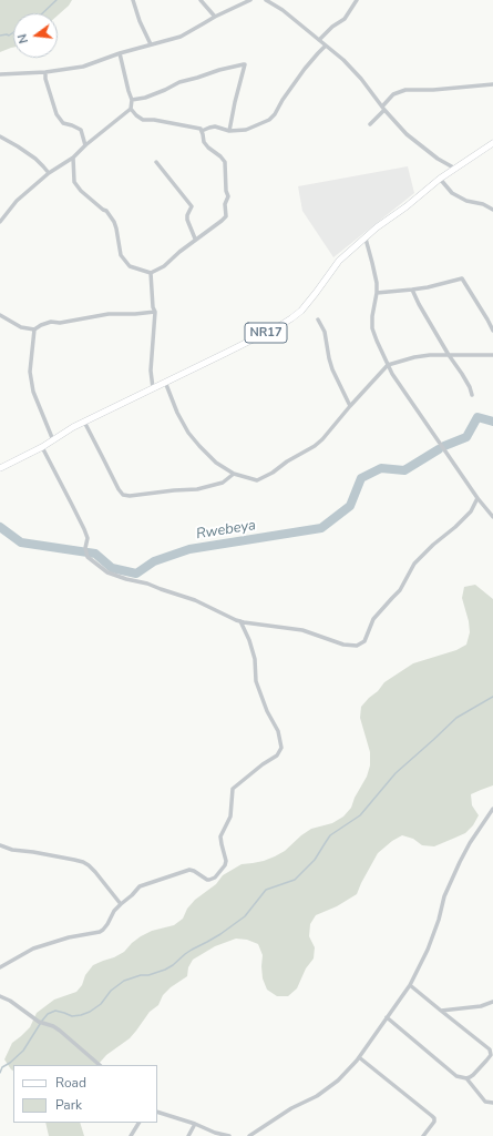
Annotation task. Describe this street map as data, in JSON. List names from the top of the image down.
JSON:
{
  "streets": {
    "main road": ["NR17"]
  },
  "water": ["Rwebeya"],
  "legend": ["Road", "Park"],
  "north": "left"
}
